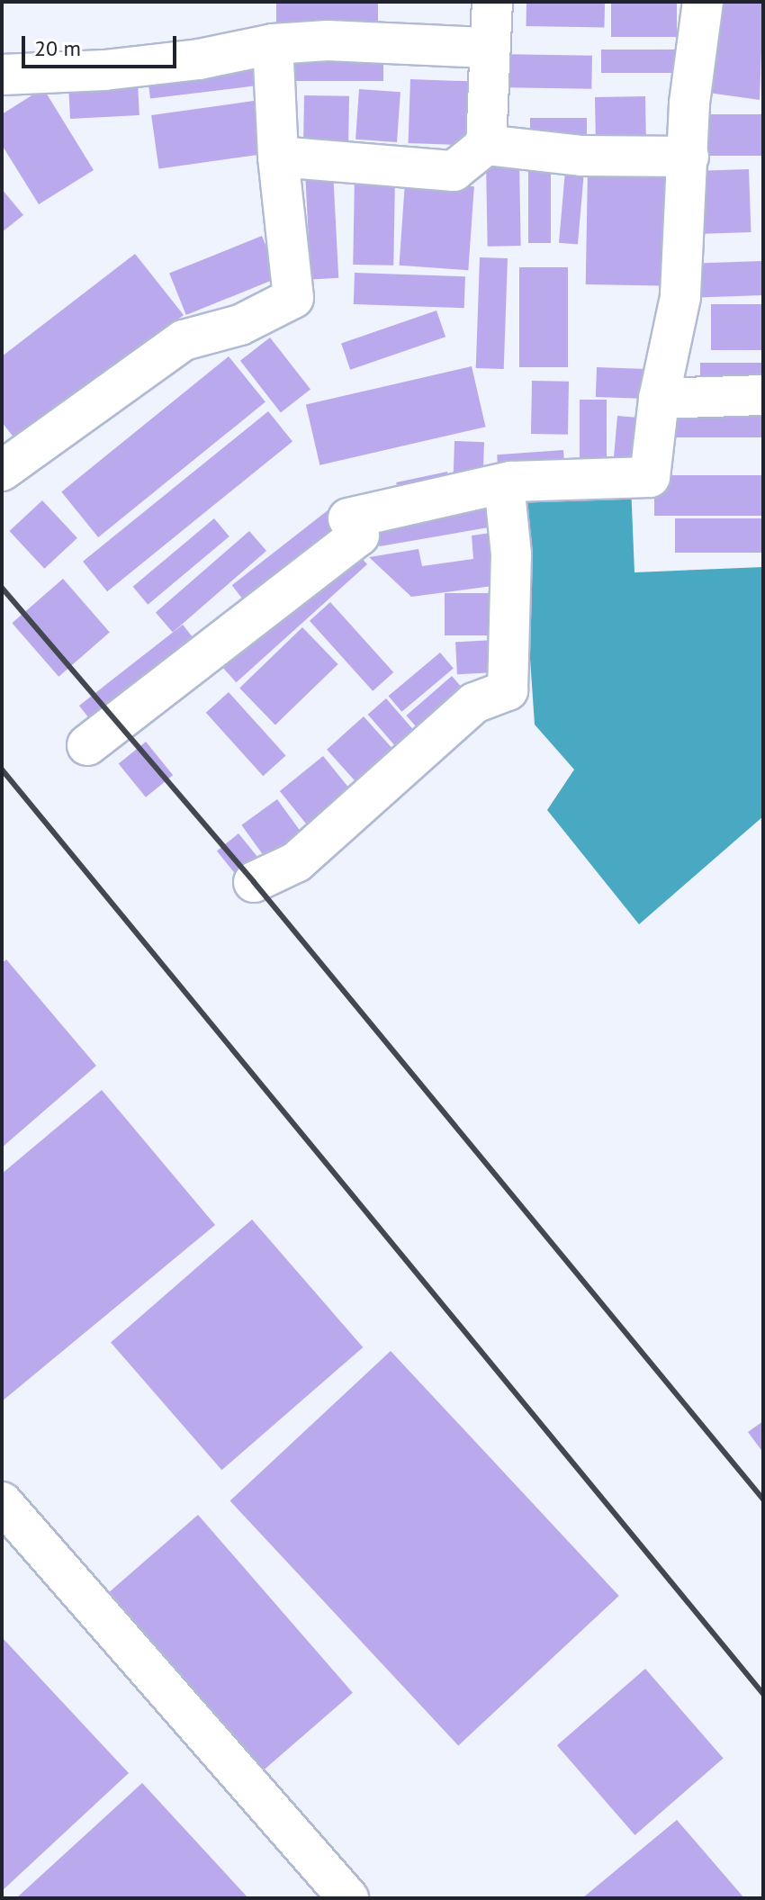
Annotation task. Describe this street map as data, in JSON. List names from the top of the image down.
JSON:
{
  "scale_bar": "20 m"
}
